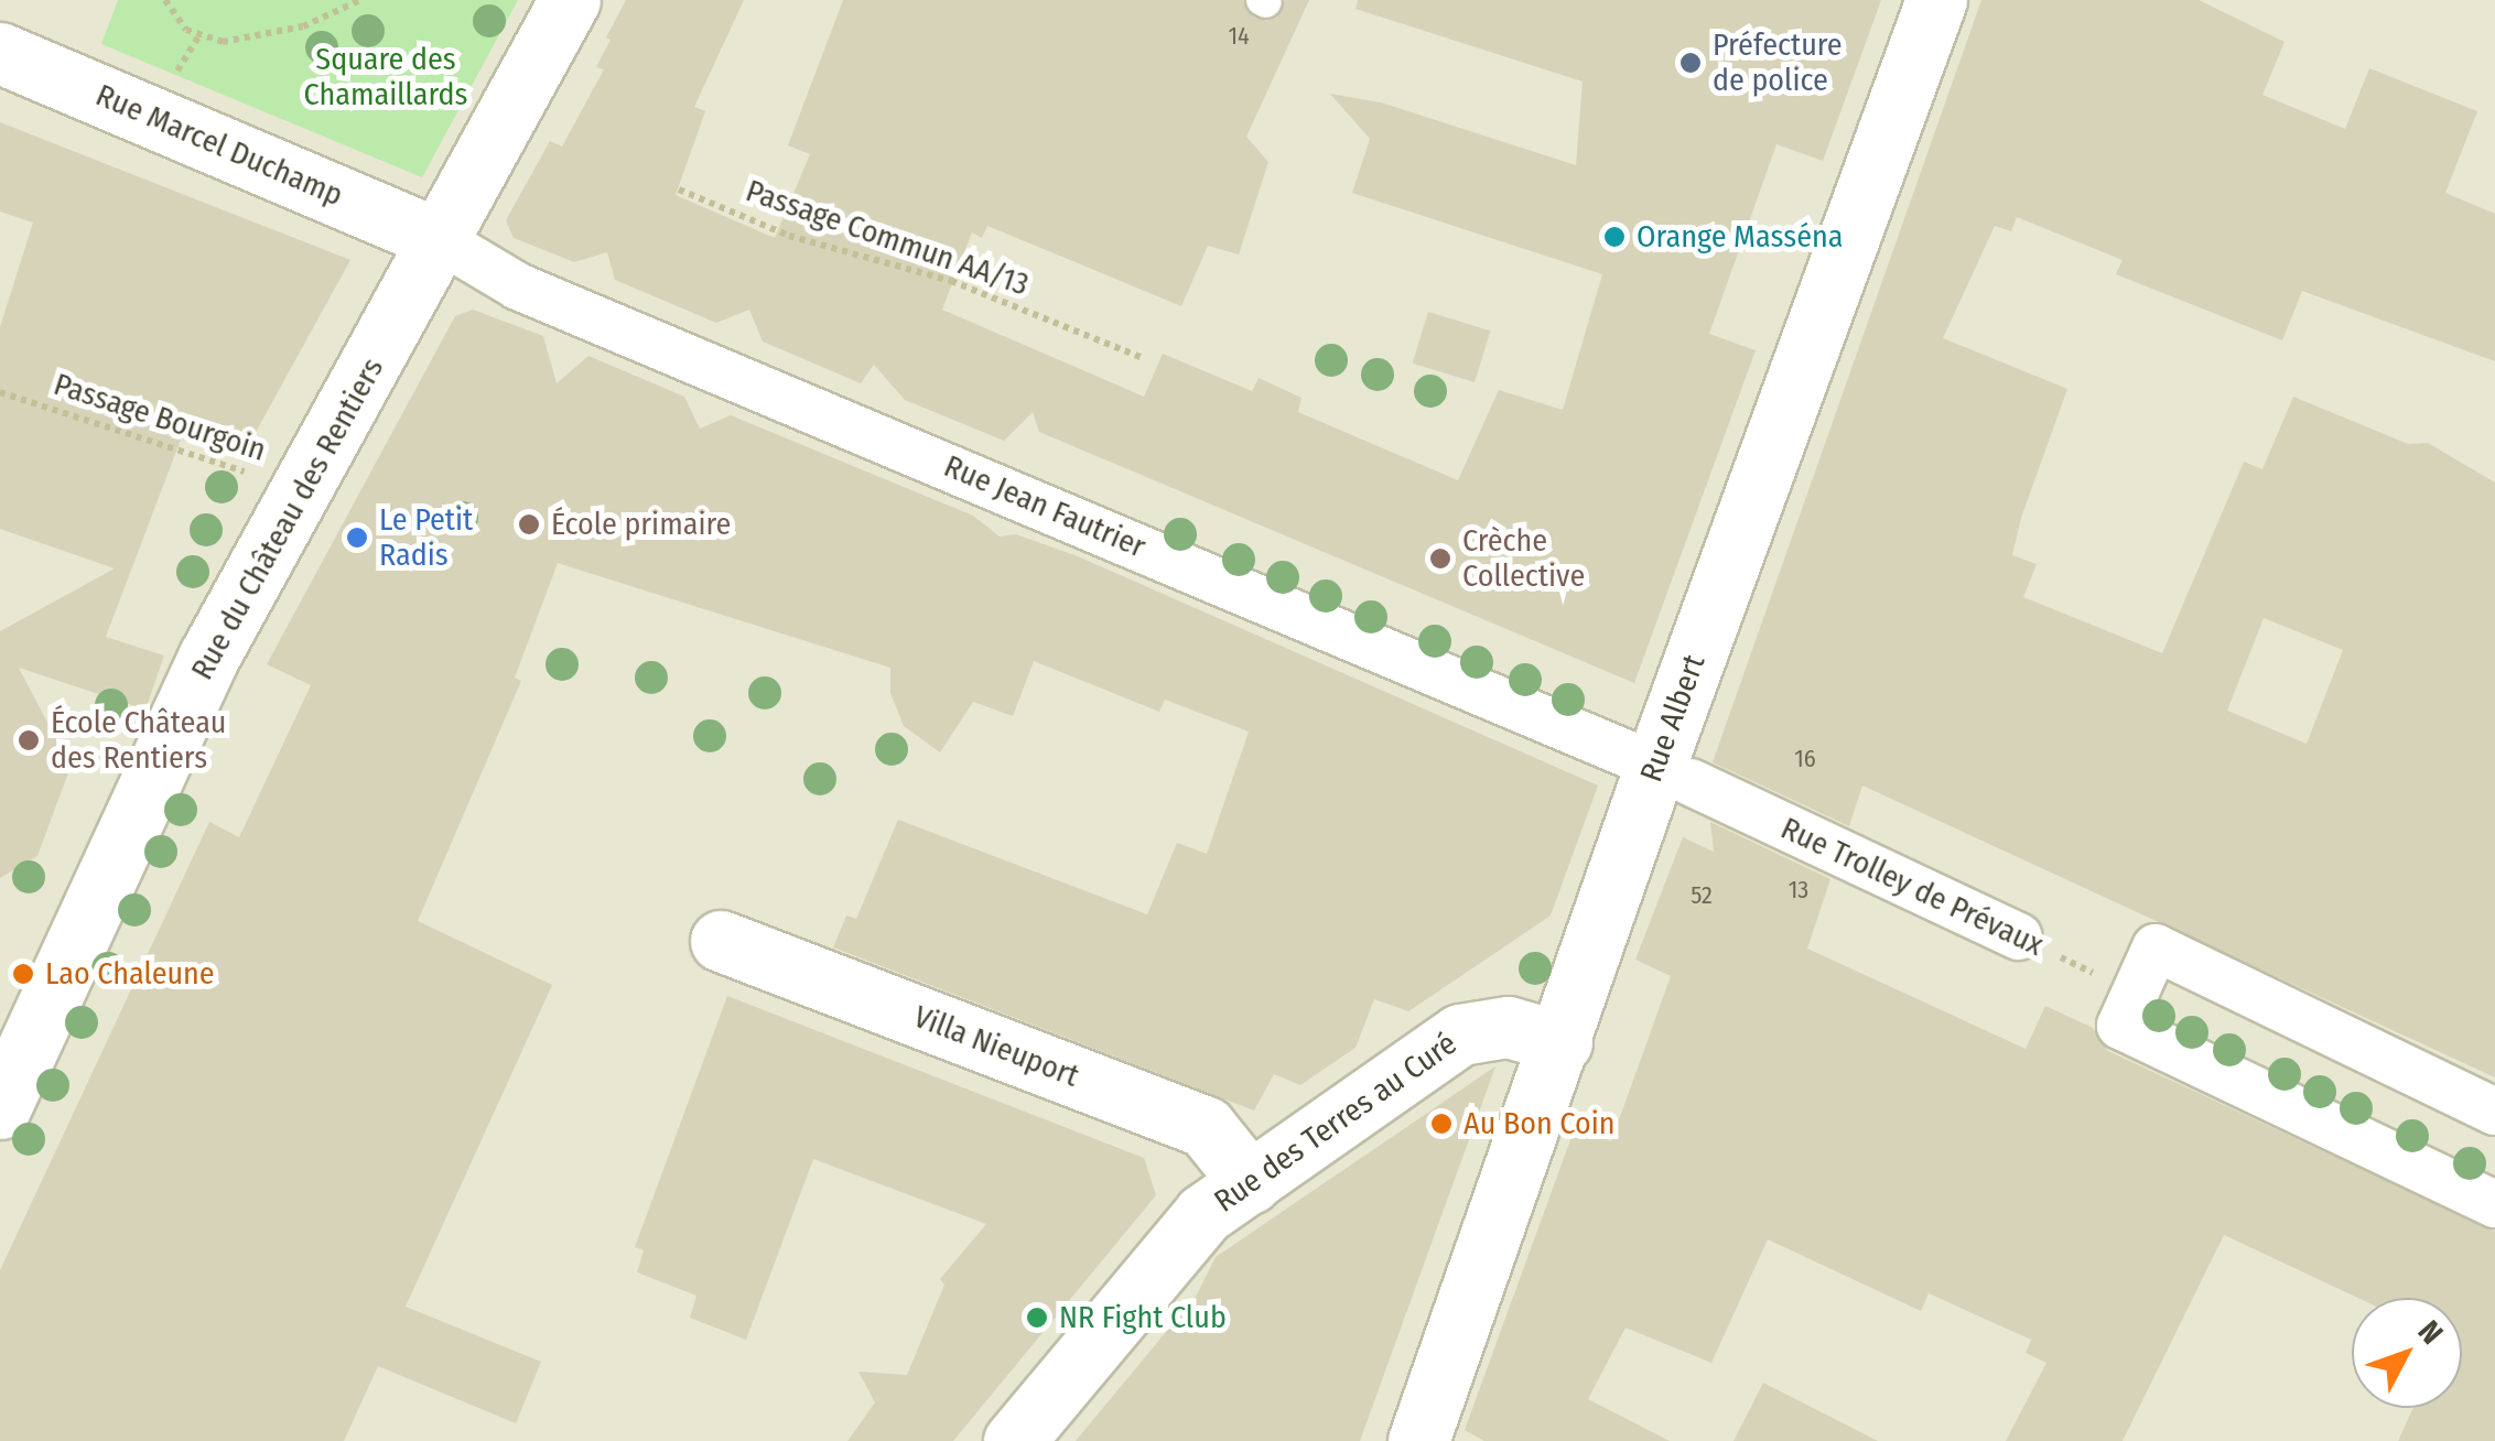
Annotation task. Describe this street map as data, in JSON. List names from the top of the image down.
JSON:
{
  "streets": {
    "street": [
      "Rue Marcel Duchamp",
      "Rue Jean Fautrier",
      "Rue du Château des Rentiers",
      "Rue Albert",
      "Rue Trolley de Prévaux",
      "Villa Nieuport",
      "Rue des Terres au Curé"
    ],
    "path": ["Passage Commun AA/13", "Passage Bourgoin"]
  },
  "crossings": [
    ["Rue Marcel Duchamp", "Rue Jean Fautrier"],
    ["Rue Marcel Duchamp", "Rue du Château des Rentiers"],
    ["Passage Bourgoin", "Rue du Château des Rentiers"],
    ["Rue Jean Fautrier", "Rue du Château des Rentiers"],
    ["Rue Jean Fautrier", "Rue Albert"],
    ["Rue Jean Fautrier", "Rue Trolley de Prévaux"],
    ["Rue Albert", "Rue Trolley de Prévaux"],
    ["Rue Albert", "Rue des Terres au Curé"],
    ["Villa Nieuport", "Rue des Terres au Curé"]
  ],
  "parks": ["Square des Chamaillards"],
  "places": [
    "Préfecture de police",
    "Orange Masséna",
    "École primaire",
    "Le Petit Radis",
    "Crèche Collective",
    "École Château des Rentiers",
    "Lao Chaleune",
    "Au Bon Coin",
    "NR Fight Club"
  ],
  "house_numbers": [
    "14",
    "16",
    "13",
    "52"
  ],
  "north": "top right"
}
